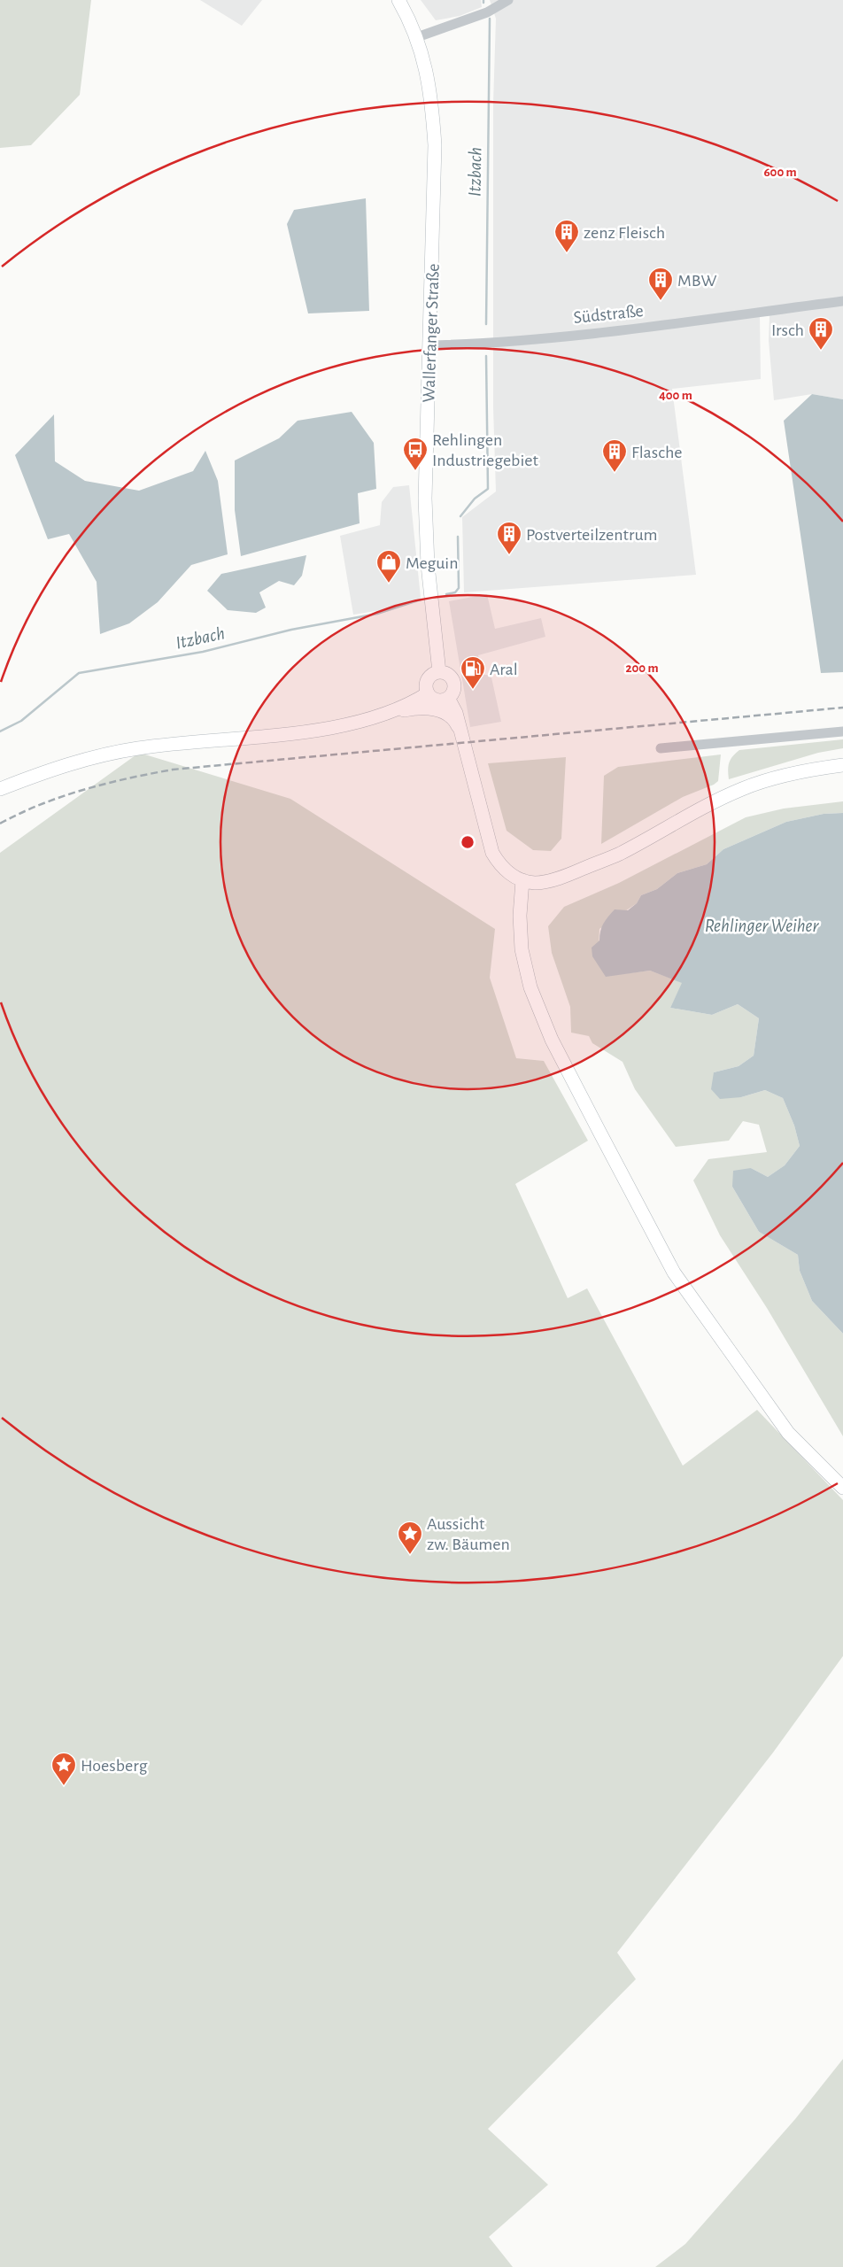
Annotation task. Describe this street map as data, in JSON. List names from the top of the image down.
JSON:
{
  "streets": {
    "main road": ["Wallerfanger Straße"],
    "street": ["Südstraße"]
  },
  "crossings": [
    ["Südstraße", "Wallerfanger Straße"]
  ],
  "water": ["Itzbach", "Rehlinger Weiher"],
  "places": {
    "building": [
      "zenz Fleisch",
      "MBW",
      "Irsch",
      "Flasche",
      "Postverteilzentrum"
    ],
    "bus stop": ["Rehlingen Industriegebiet"],
    "shop": ["Meguin"],
    "fuel station": ["Aral"],
    "place": ["Aussicht zw. Bäumen", "Hoesberg"]
  },
  "rings": ["600 m", "400 m", "200 m"]
}
